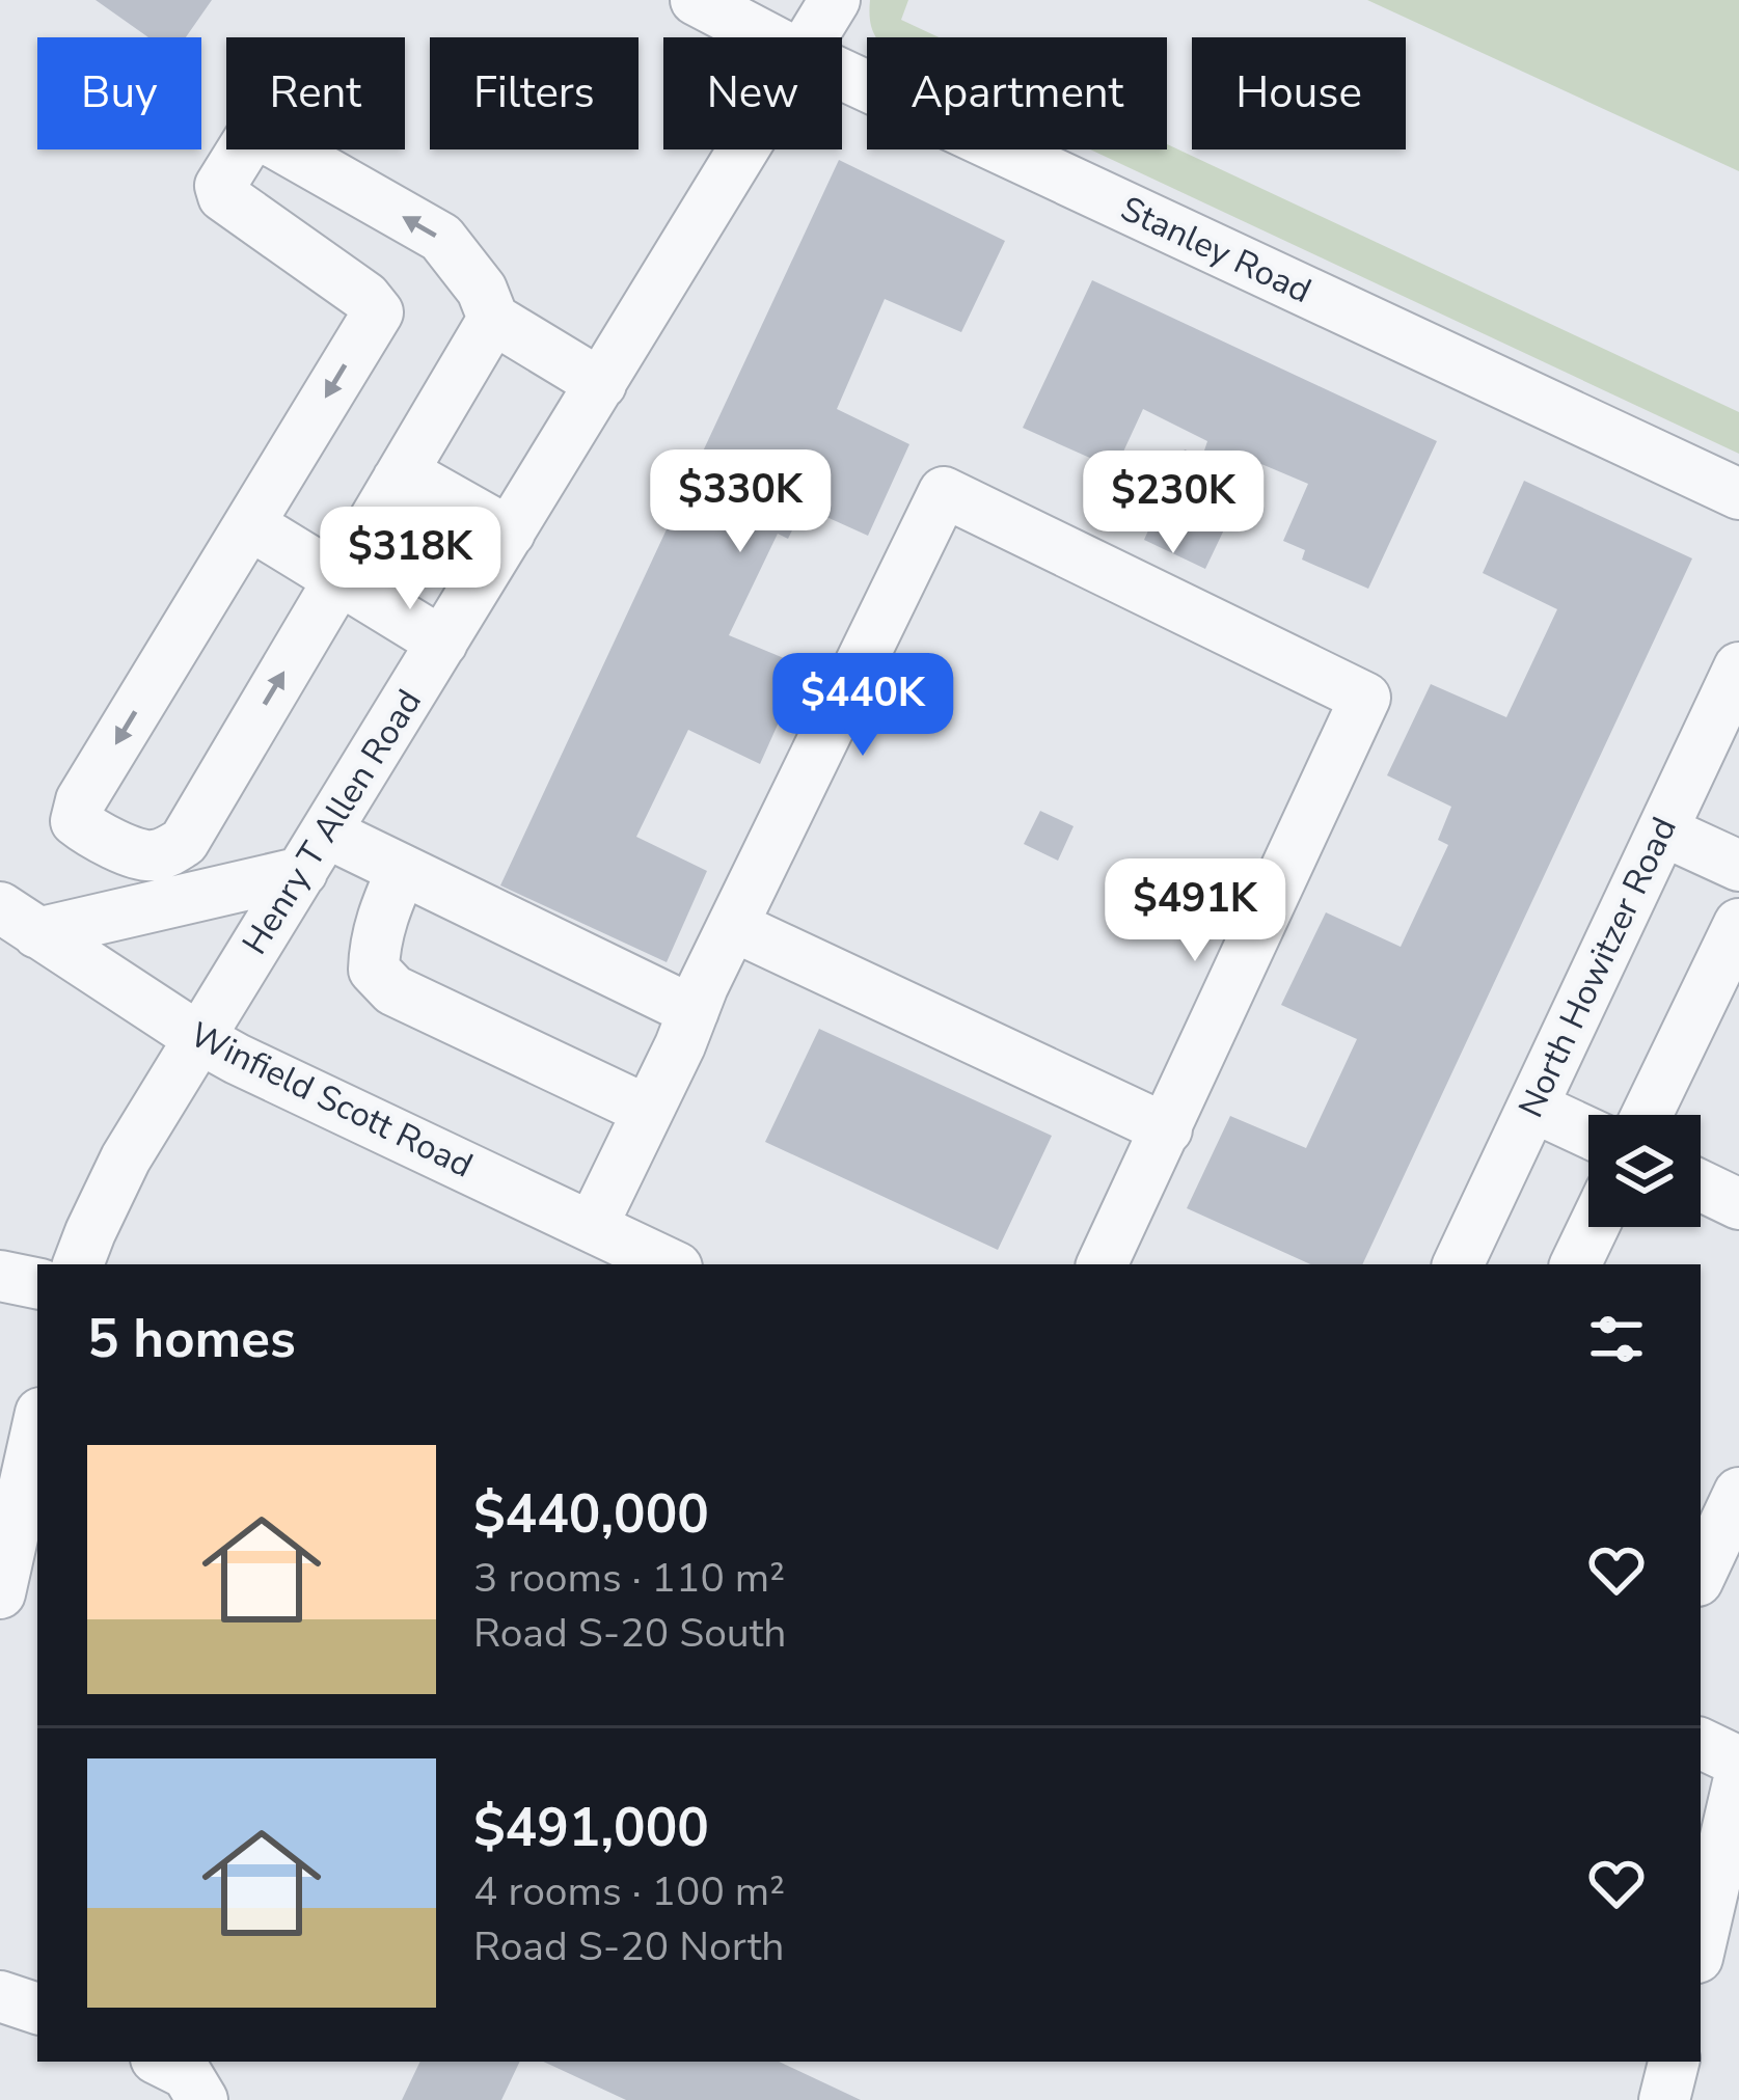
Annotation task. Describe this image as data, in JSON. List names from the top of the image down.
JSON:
{
  "streets": {
    "street": [
      "Stanley Road",
      "Henry T Allen Road",
      "North Howitzer Road",
      "Winfield Scott Road"
    ]
  },
  "crossings": [
    ["Henry T Allen Road", "Winfield Scott Road"]
  ],
  "page": {
    "chip": [
      "Buy",
      "Rent",
      "Filters",
      "New",
      "Apartment",
      "House"
    ],
    "price": [
      "$330K",
      "$230K",
      "$318K",
      "$440K",
      "$491K"
    ],
    "heading": "5 homes",
    "list": [
      {
        "name": "$440,000",
        "note": "3 rooms · 110 m² · Road S-20 South"
      },
      {
        "name": "$491,000",
        "note": "4 rooms · 100 m² · Road S-20 North"
      }
    ]
  }
}
